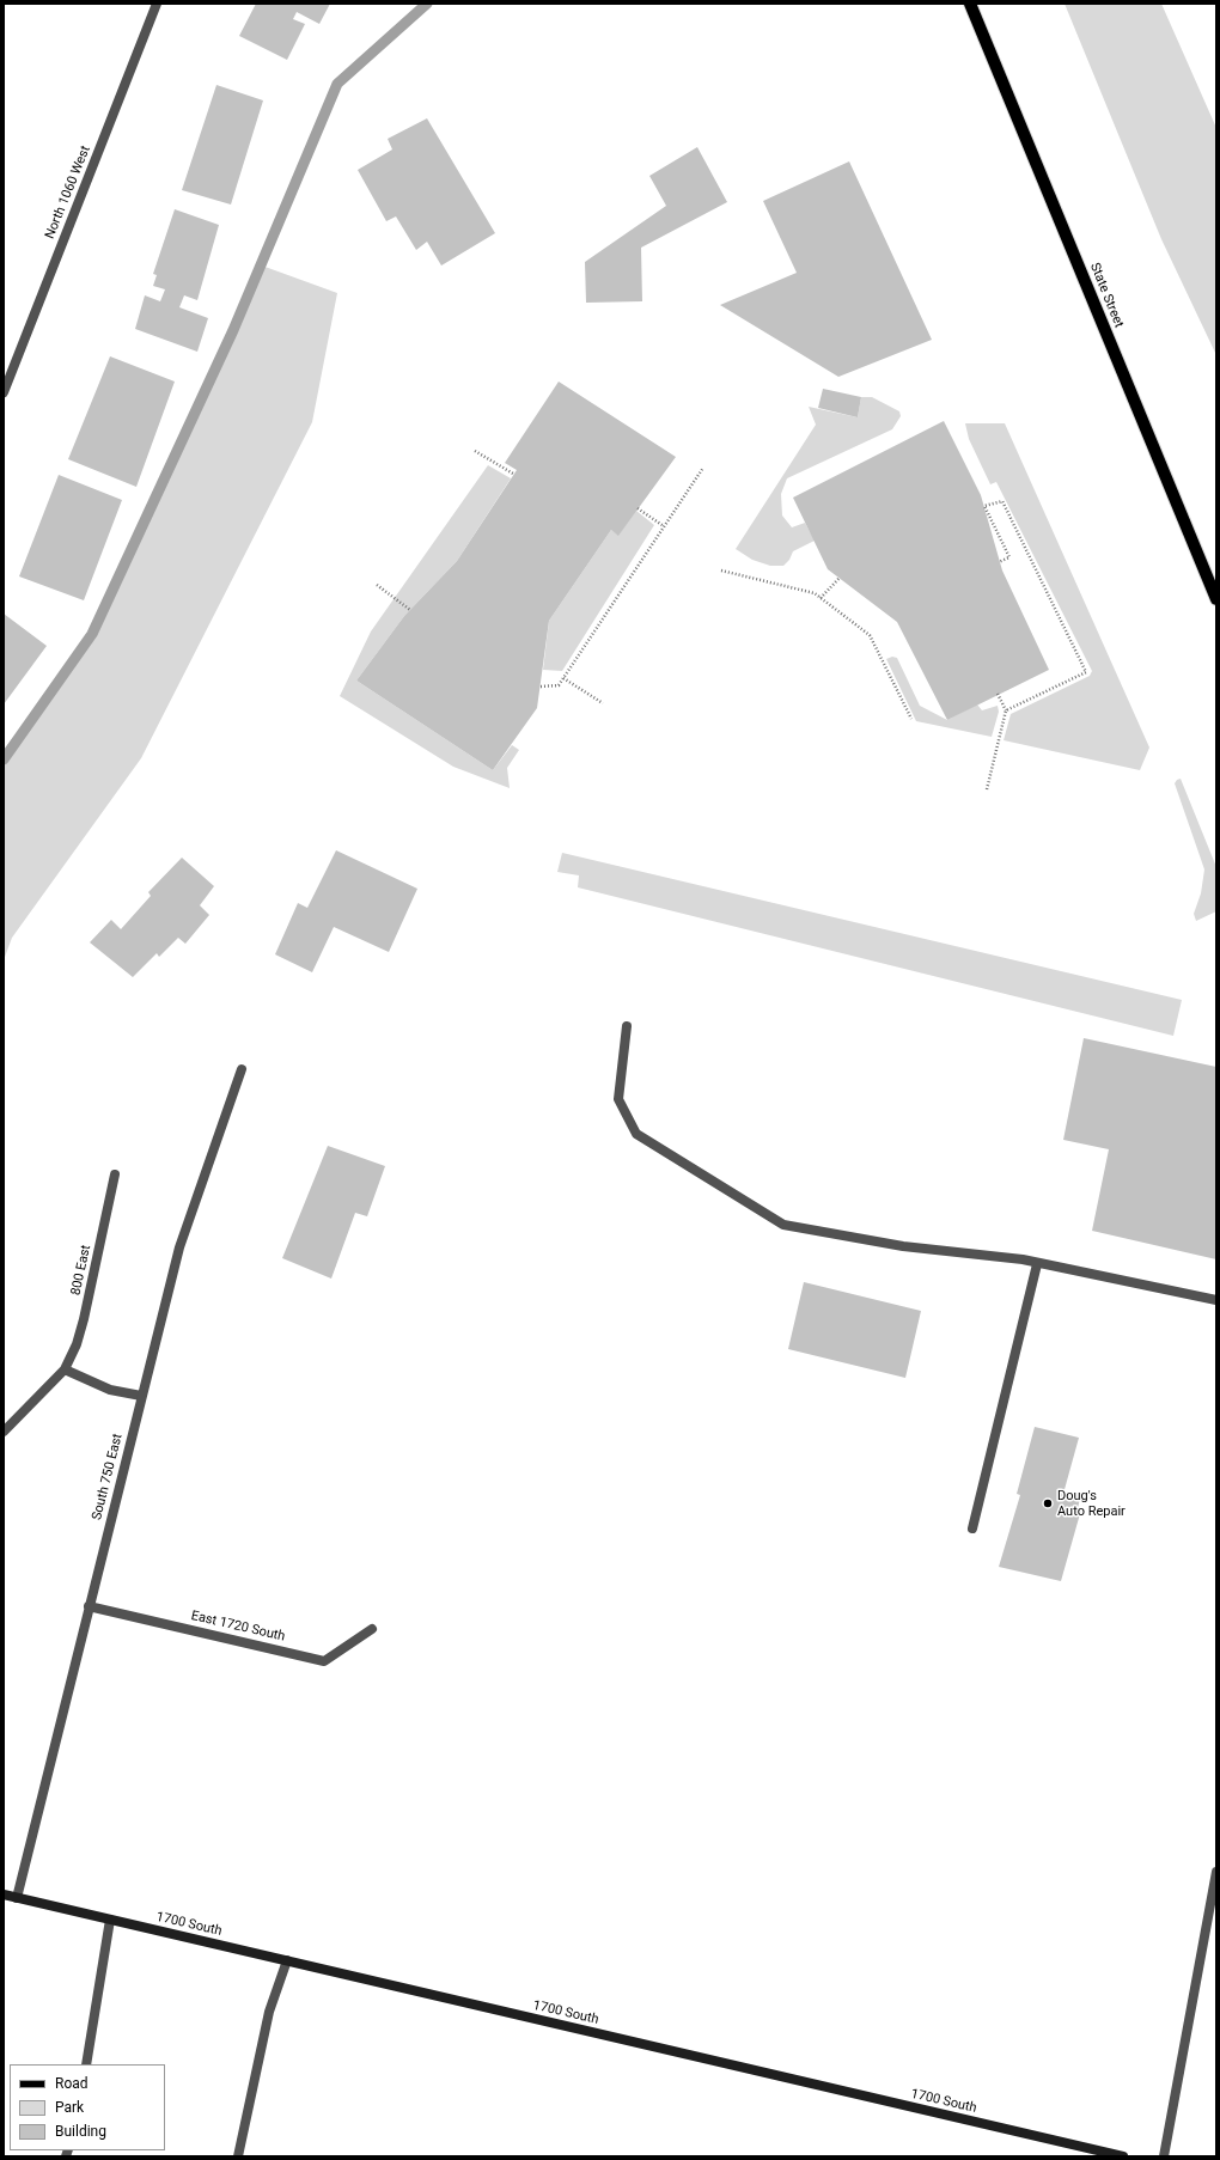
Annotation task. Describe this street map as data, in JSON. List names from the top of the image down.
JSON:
{
  "streets": {
    "main road": ["State Street"],
    "street": [
      "North 1060 West",
      "800 East",
      "South 750 East",
      "East 1720 South",
      "1700 South"
    ]
  },
  "crossings": [
    ["South 750 East", "East 1720 South"],
    ["South 750 East", "1700 South"]
  ],
  "places": ["Doug's Auto Repair"],
  "legend": ["Road", "Park", "Building"]
}
